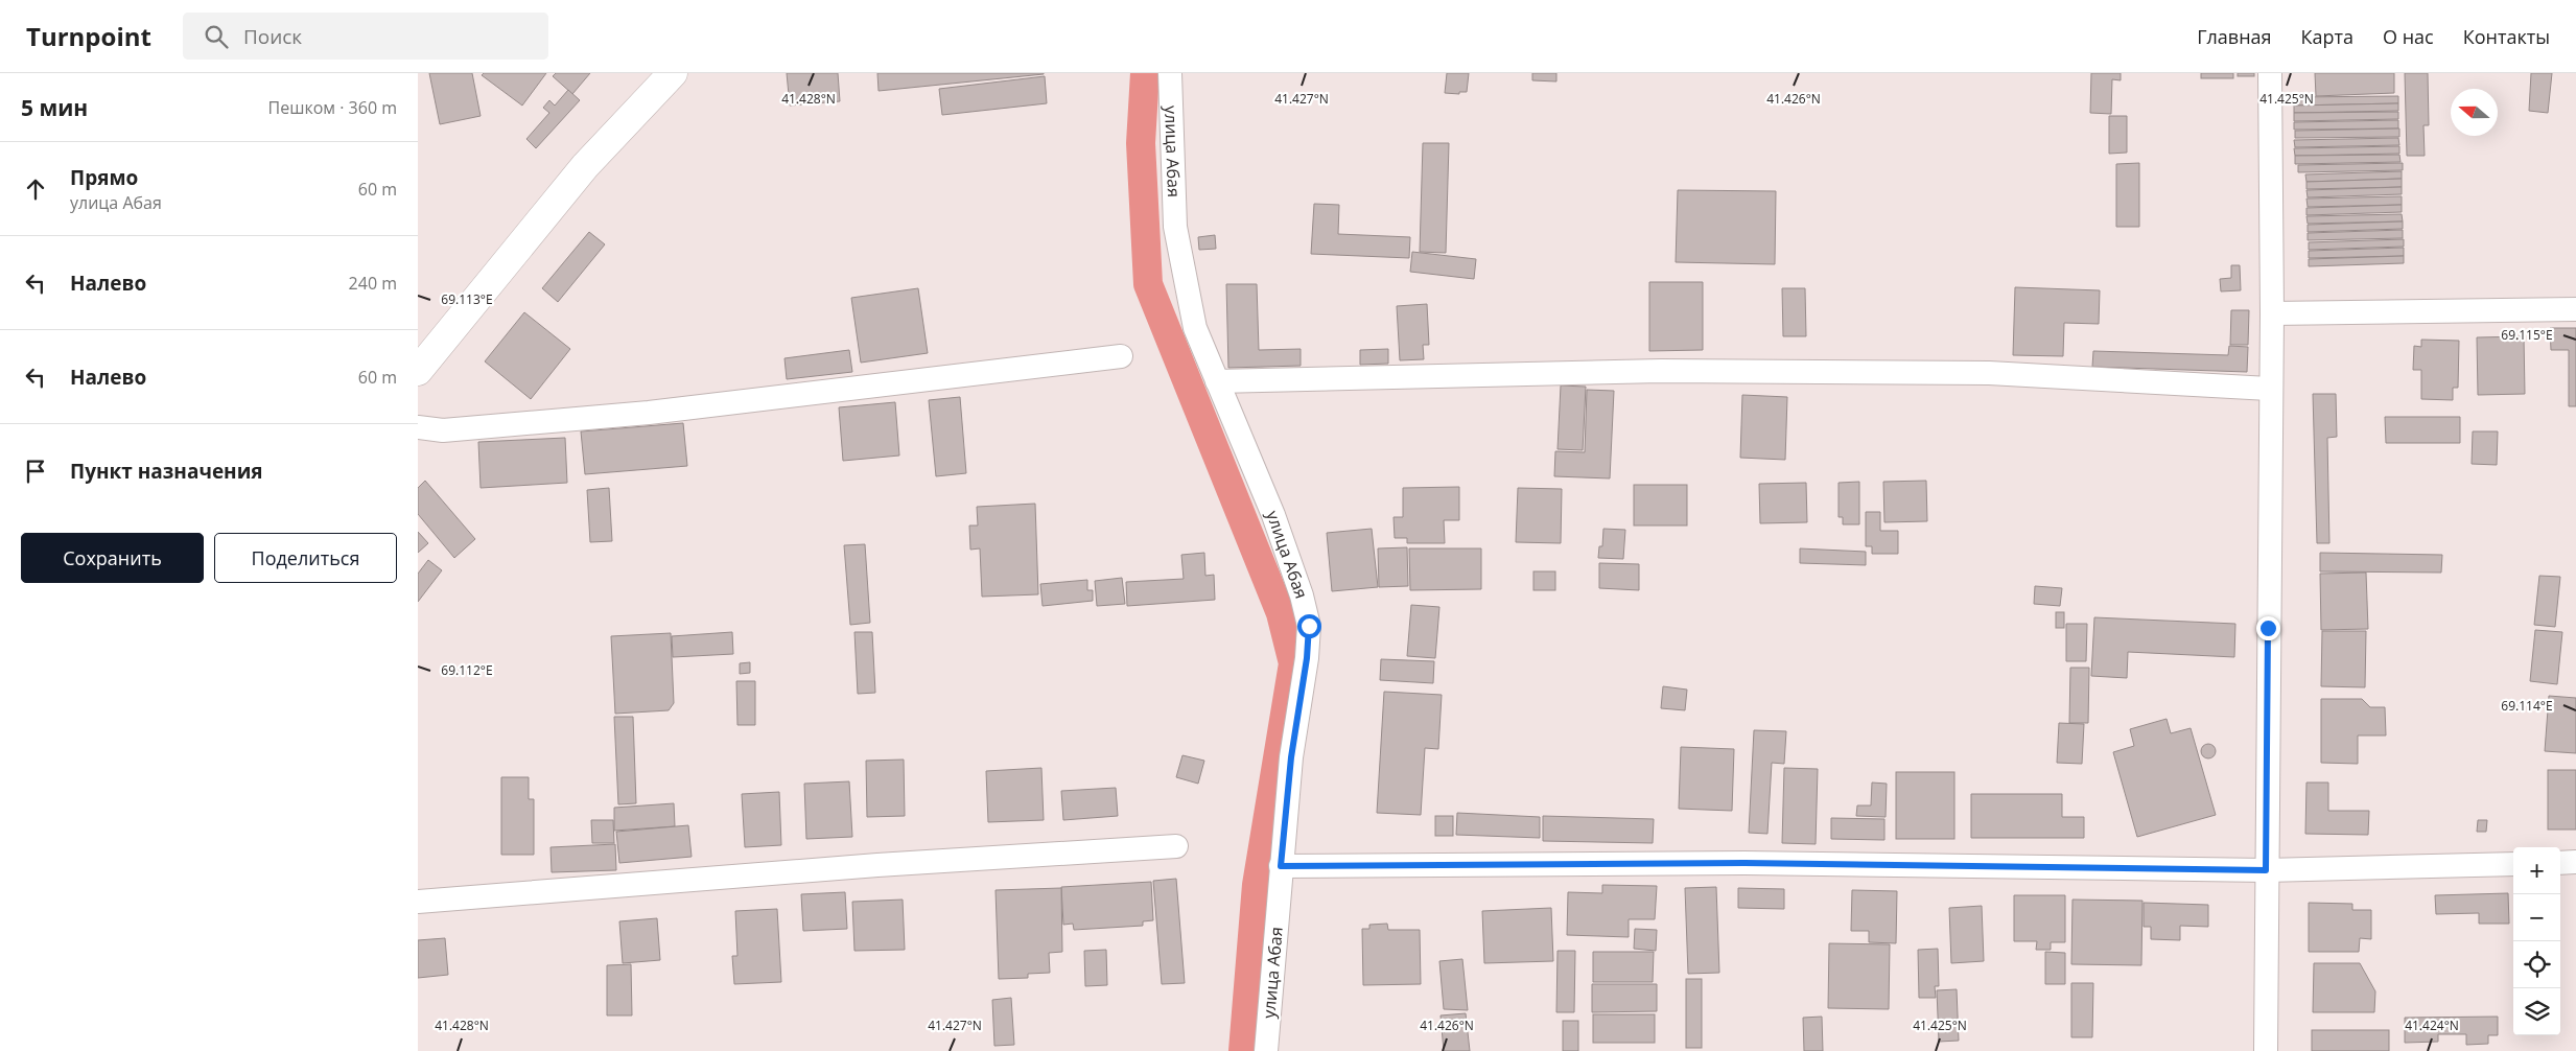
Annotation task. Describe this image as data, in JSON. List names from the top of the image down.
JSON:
{
  "streets": {
    "street": ["улица Абая"]
  },
  "north": "left",
  "page": {
    "header": "Turnpoint",
    "search": "Поиск",
    "nav": [
      "Главная",
      "Карта",
      "О нас",
      "Контакты"
    ],
    "heading": ["5 мин", "Пешком · 360 m"],
    "list": [
      ["Прямо", "улица Абая", "60 m"],
      ["Налево", "240 m"],
      ["Налево", "60 m"],
      "Пункт назначения"
    ],
    "buttons": ["Сохранить", "Поделиться"],
    "map_buttons": ["+", "−"]
  },
  "coordinates": [
    "41.428°N",
    "41.427°N",
    "41.426°N",
    "41.425°N",
    "69.113°E",
    "69.115°E",
    "69.112°E",
    "69.114°E",
    "41.424°N"
  ]
}
